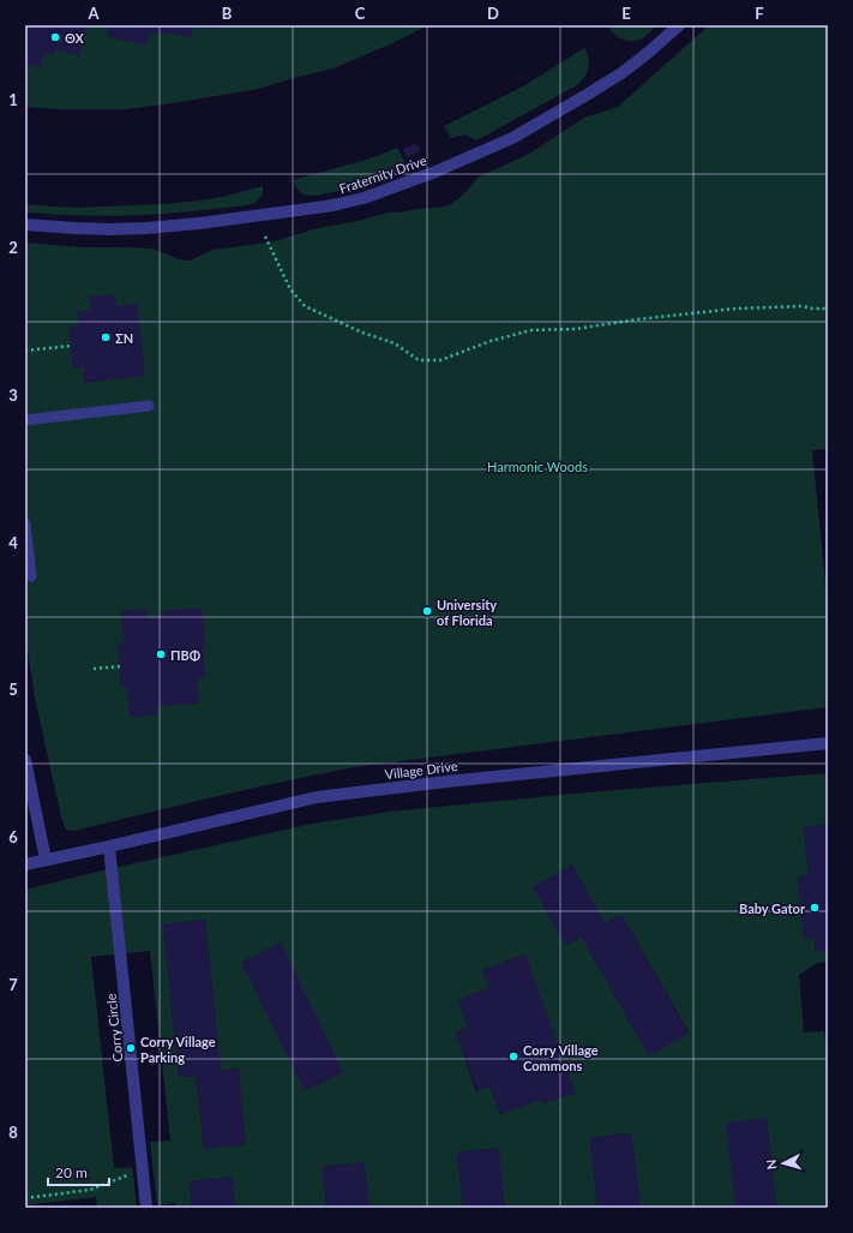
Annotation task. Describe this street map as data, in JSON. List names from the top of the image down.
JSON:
{
  "streets": {
    "street": ["Fraternity Drive", "Village Drive", "Corry Circle"]
  },
  "crossings": [
    ["Village Drive", "Corry Circle"]
  ],
  "parks": ["Harmonic Woods"],
  "places": [
    "ΘΧ",
    "ΣΝ",
    "University of Florida",
    "ΠΒΦ",
    "Baby Gator",
    "Corry Village Parking",
    "Corry Village Commons"
  ],
  "scale_bar": "20 m",
  "north": "left",
  "grid": {
    "columns": [
      "A",
      "B",
      "C",
      "D",
      "E",
      "F"
    ],
    "rows": [
      "1",
      "2",
      "3",
      "4",
      "5",
      "6",
      "7",
      "8"
    ]
  }
}
